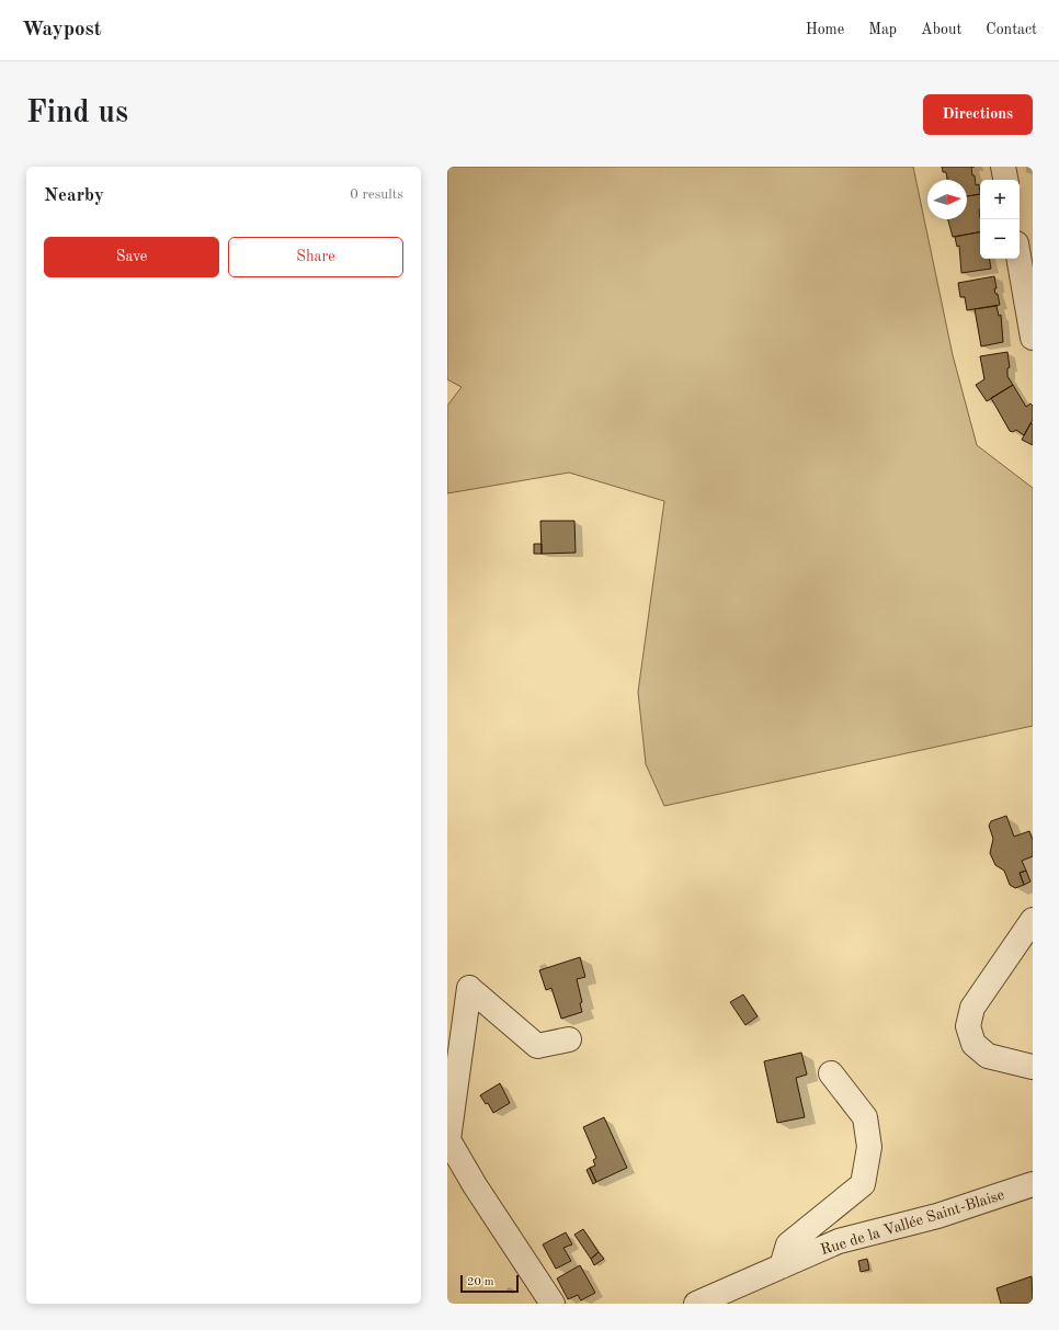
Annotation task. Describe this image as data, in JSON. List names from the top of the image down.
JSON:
{
  "streets": {
    "street": ["Rue de la Vallée Saint-Blaise"]
  },
  "scale_bar": "20 m",
  "north": "right",
  "page": {
    "header": "Waypost",
    "nav": [
      "Home",
      "Map",
      "About",
      "Contact"
    ],
    "buttons": [
      "Directions",
      ["Save", "Share"]
    ],
    "title": "Find us",
    "heading": ["Nearby", "0 results"],
    "map_buttons": ["+", "−"],
    "scale": "20 m"
  }
}
